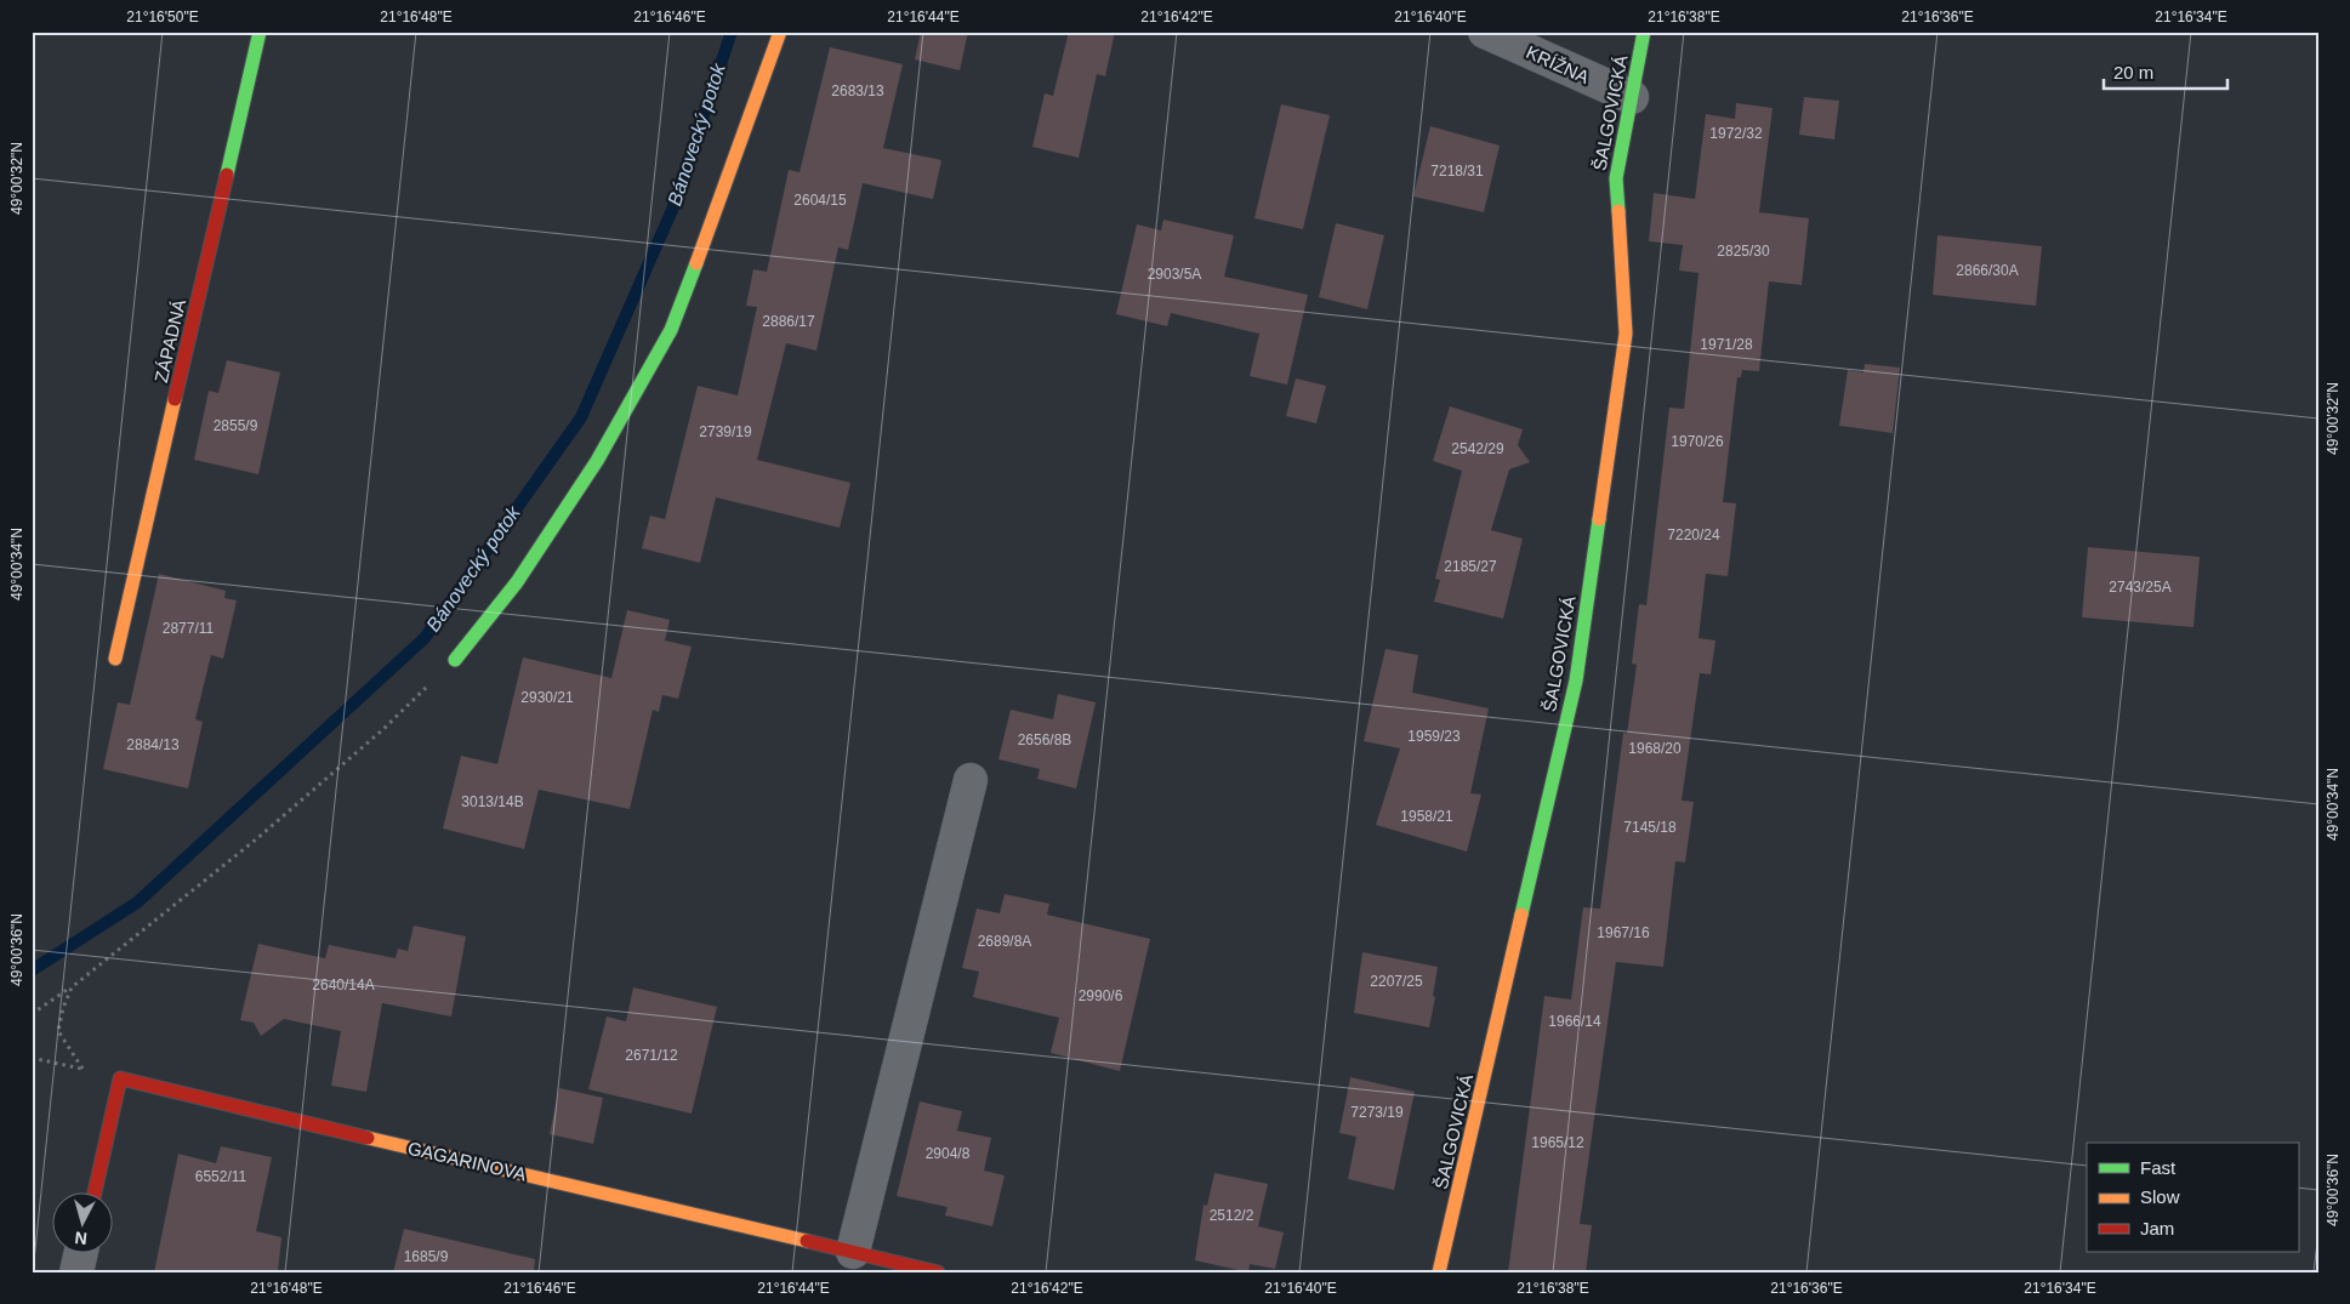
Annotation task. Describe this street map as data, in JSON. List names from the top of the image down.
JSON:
{
  "streets": {
    "street": [
      "KRÍŽNA",
      "ŠALGOVICKÁ",
      "ZÁPADNÁ",
      "GAGARINOVA"
    ]
  },
  "crossings": [
    ["KRÍŽNA", "ŠALGOVICKÁ"]
  ],
  "water": ["Bánovecký potok"],
  "house_numbers": [
    "2683/13",
    "1972/32",
    "7218/31",
    "2604/15",
    "2825/30",
    "2866/30A",
    "2903/5A",
    "2886/17",
    "1971/28",
    "2855/9",
    "2739/19",
    "1970/26",
    "2542/29",
    "7220/24",
    "2185/27",
    "2743/25A",
    "2877/11",
    "2930/21",
    "1959/23",
    "2656/8B",
    "2884/13",
    "1968/20",
    "3013/14B",
    "1958/21",
    "7145/18",
    "1967/16",
    "2689/8A",
    "2207/25",
    "2640/14A",
    "2990/6",
    "1966/14",
    "2671/12",
    "7273/19",
    "1965/12",
    "2904/8",
    "6552/11",
    "2512/2",
    "1685/9"
  ],
  "legend": ["Fast", "Slow", "Jam"],
  "scale_bar": "20 m",
  "north": "bottom",
  "coordinates": [
    "21°16'50\"E",
    "21°16'48\"E",
    "21°16'46\"E",
    "21°16'44\"E",
    "21°16'42\"E",
    "21°16'40\"E",
    "21°16'38\"E",
    "21°16'36\"E",
    "21°16'34\"E",
    "49°00'32\"N",
    "49°00'34\"N",
    "49°00'36\"N"
  ]
}
